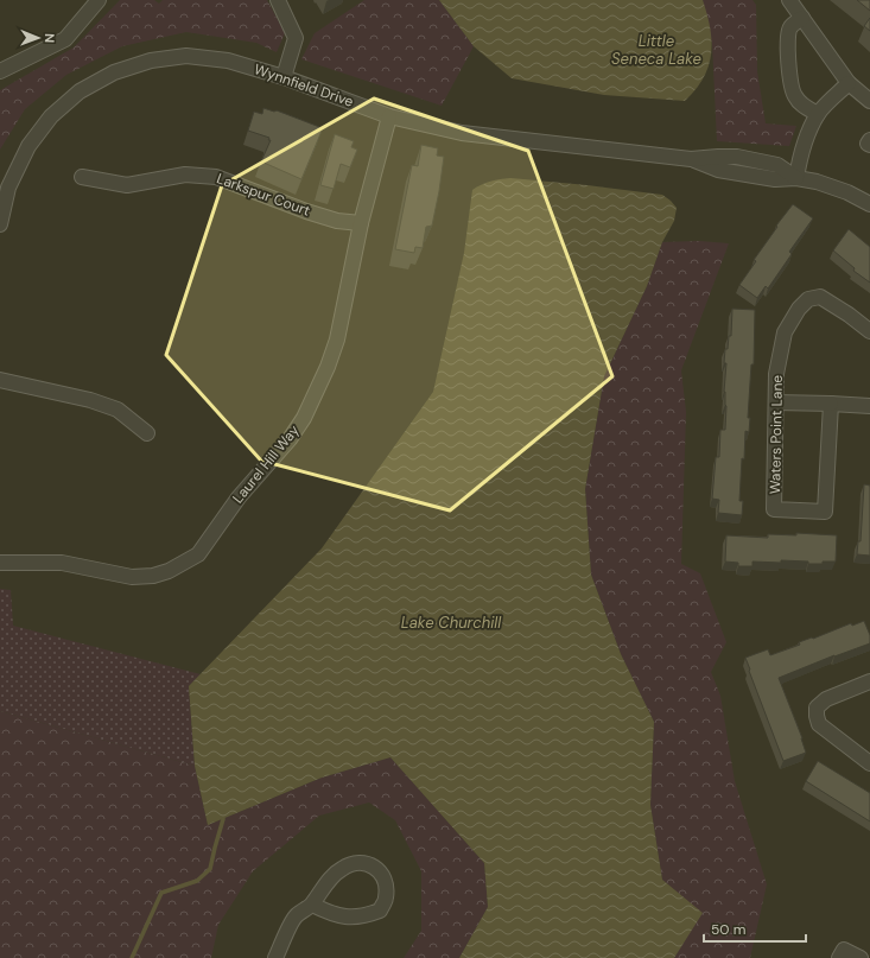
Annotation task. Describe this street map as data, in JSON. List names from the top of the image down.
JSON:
{
  "streets": {
    "street": [
      "Wynnfield Drive",
      "Larkspur Court",
      "Waters Point Lane",
      "Laurel Hill Way"
    ]
  },
  "crossings": [
    ["Wynnfield Drive", "Laurel Hill Way"],
    ["Larkspur Court", "Laurel Hill Way"]
  ],
  "water": ["Little Seneca Lake", "Lake Churchill"],
  "scale_bar": "50 m",
  "north": "right"
}
